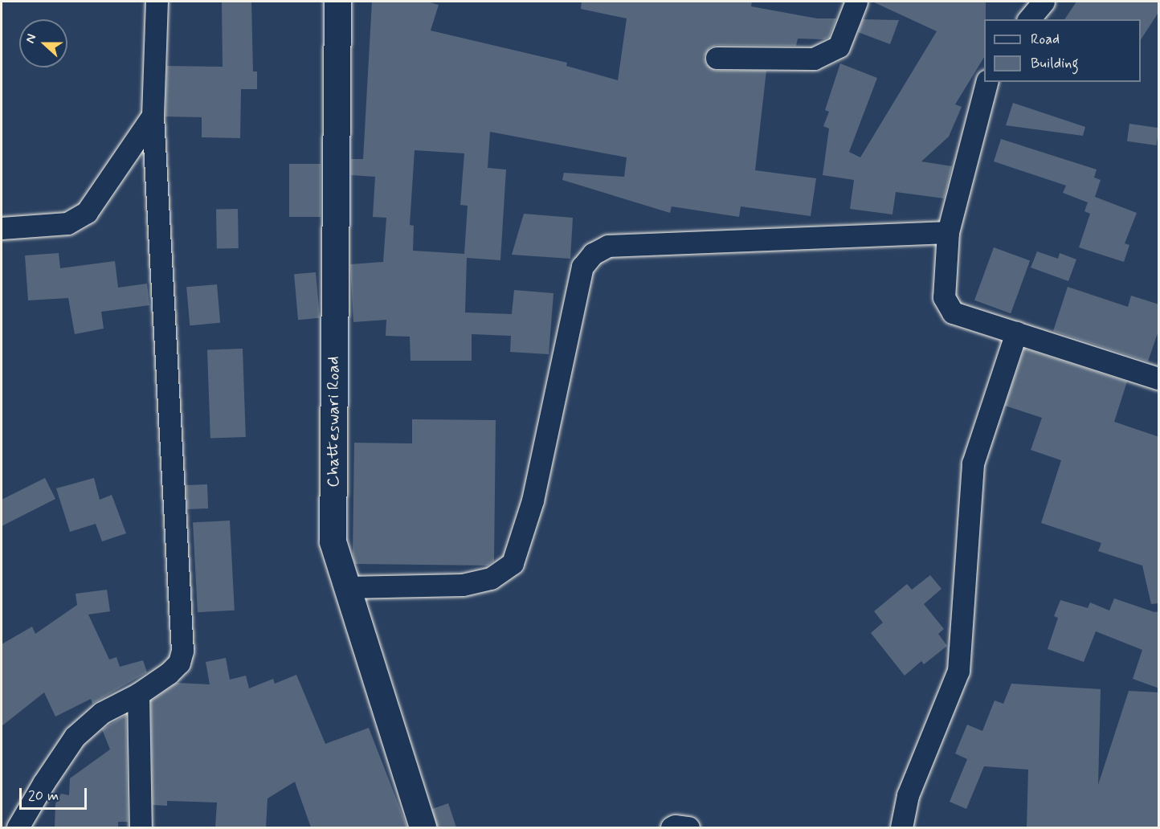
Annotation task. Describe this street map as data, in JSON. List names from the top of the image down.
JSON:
{
  "streets": {
    "main road": ["Chatteswari Road"]
  },
  "legend": ["Road", "Building"],
  "scale_bar": "20 m",
  "north": "left"
}
